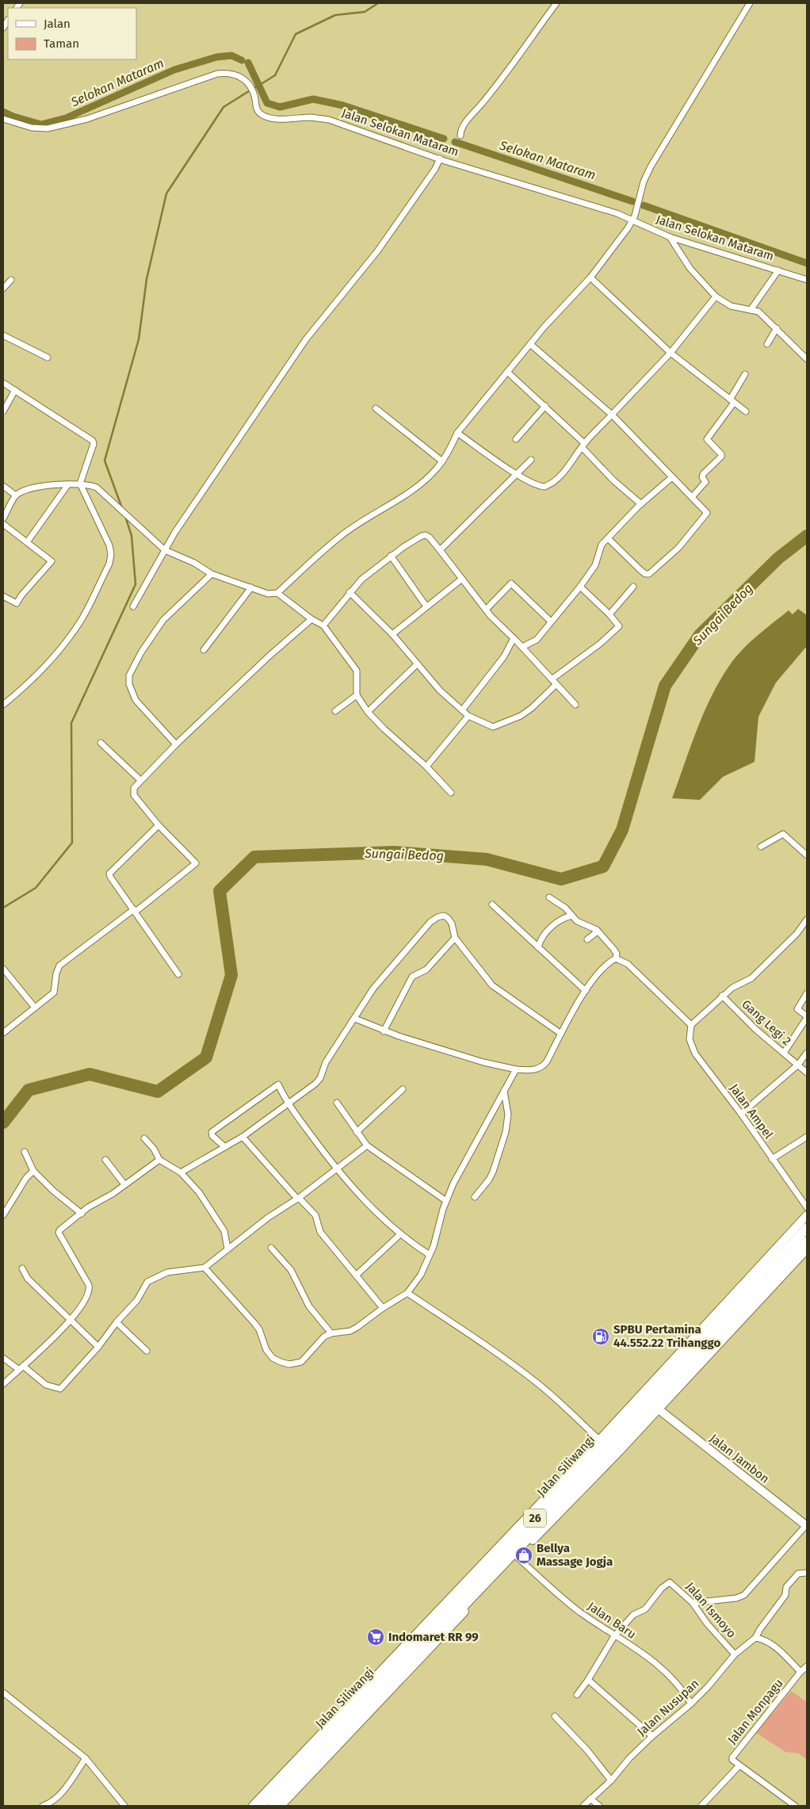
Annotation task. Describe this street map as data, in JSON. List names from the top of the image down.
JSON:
{
  "streets": {
    "highway": ["Jalan Siliwangi", "26"],
    "street": [
      "Jalan Selokan Mataram",
      "Gang Legi 2",
      "Jalan Ampel",
      "Jalan Jambon",
      "Jalan Ismoyo",
      "Jalan Baru",
      "Jalan Nusupan",
      "Jalan Monpagu"
    ]
  },
  "crossings": [
    ["Jalan Ismoyo", "Jalan Baru"],
    ["Jalan Ismoyo", "Jalan Nusupan"],
    ["Jalan Baru", "Jalan Nusupan"]
  ],
  "water": ["Selokan Mataram", "Sungai Bedog"],
  "places": {
    "fuel station": ["SPBU Pertamina 44.552.22 Trihanggo"],
    "shop": ["Bellya Massage Jogja"],
    "supermarket": ["Indomaret RR 99"]
  },
  "legend": ["Jalan", "Taman"]
}
